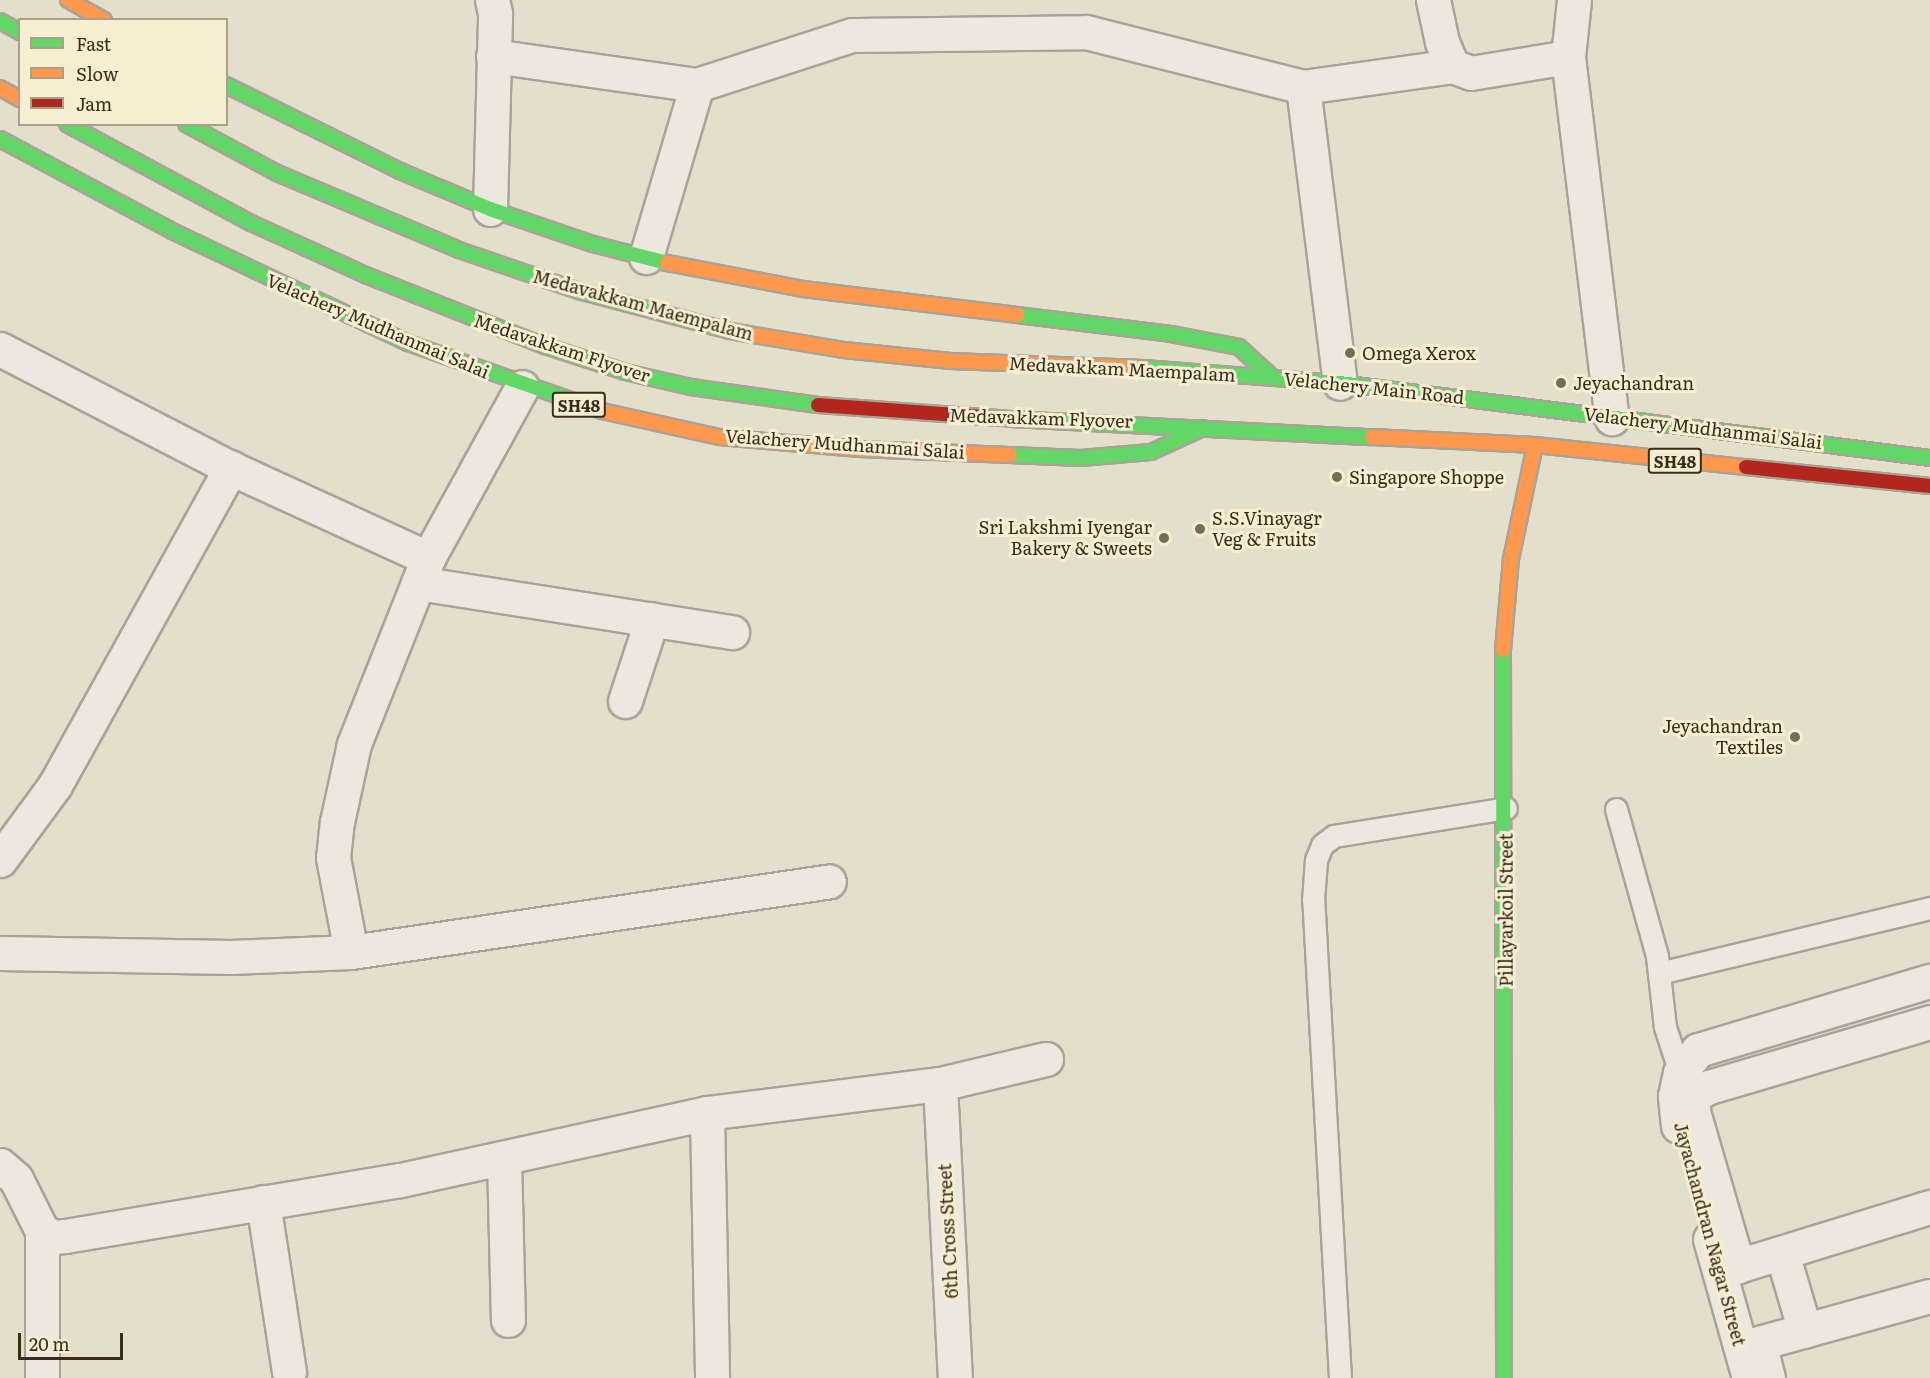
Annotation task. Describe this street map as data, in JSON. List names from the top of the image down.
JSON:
{
  "streets": {
    "main road": [
      "Medavakkam Maempalam",
      "Velachery Mudhanmai Salai",
      "Medavakkam Flyover",
      "Velachery Main Road",
      "SH48",
      "Pillayarkoil Street"
    ],
    "street": ["6th Cross Street", "Jayachandran Nagar Street"]
  },
  "crossings": [
    ["Medavakkam Maempalam", "Velachery Main Road"],
    ["Velachery Mudhanmai Salai", "Medavakkam Flyover"],
    ["Velachery Mudhanmai Salai", "Velachery Main Road"],
    ["Velachery Mudhanmai Salai", "Pillayarkoil Street"]
  ],
  "places": [
    "Omega Xerox",
    "Jeyachandran",
    "Singapore Shoppe",
    "S.S.Vinayagr Veg & Fruits",
    "Sri Lakshmi Iyengar Bakery & Sweets",
    "Jeyachandran Textiles"
  ],
  "legend": ["Fast", "Slow", "Jam"],
  "scale_bar": "20 m"
}
